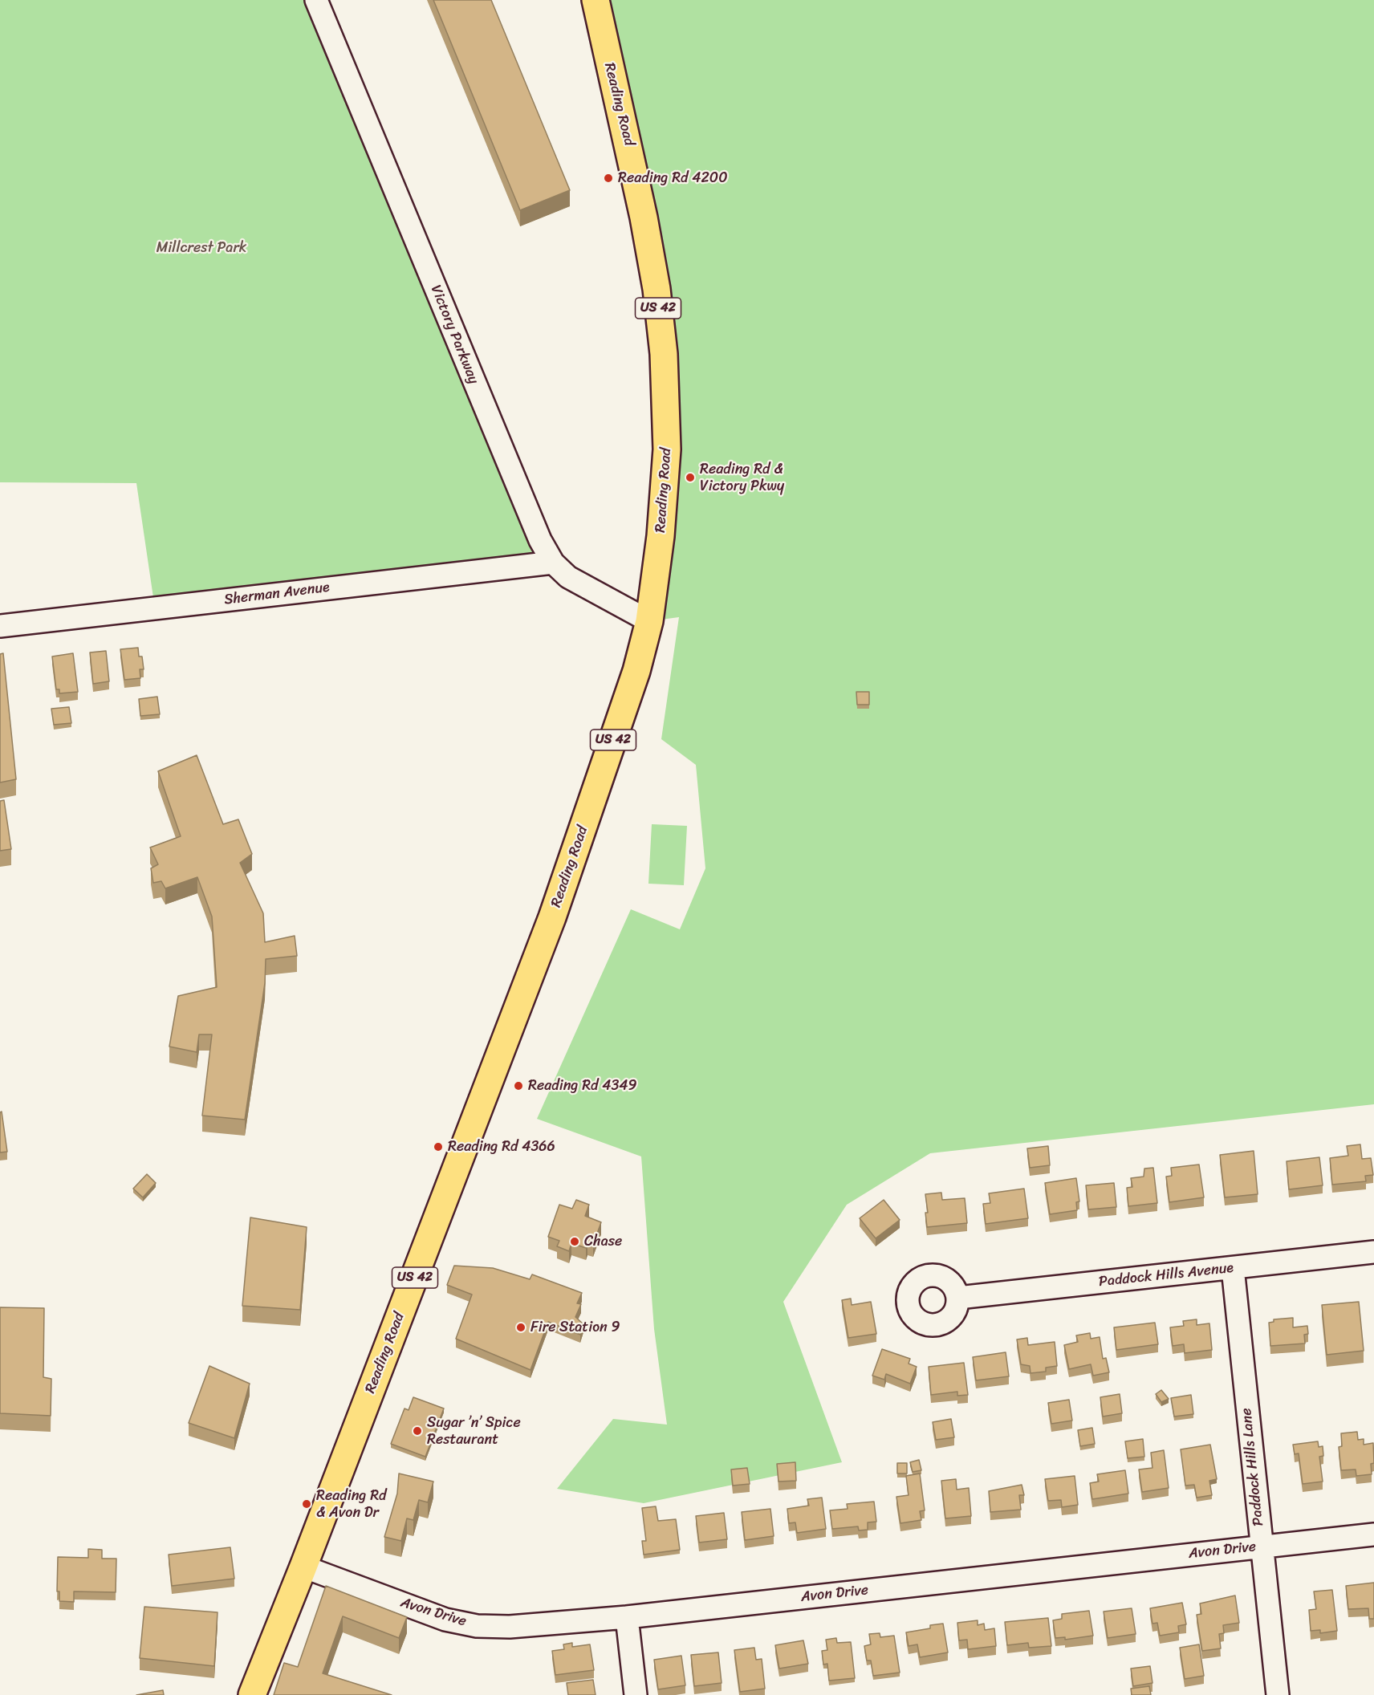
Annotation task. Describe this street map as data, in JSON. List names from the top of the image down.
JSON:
{
  "streets": {
    "main road": ["Reading Road", "US 42"],
    "street": [
      "Victory Parkway",
      "Sherman Avenue",
      "Paddock Hills Avenue",
      "Paddock Hills Lane",
      "Avon Drive"
    ]
  },
  "crossings": [
    ["Reading Road", "Victory Parkway"],
    ["Reading Road", "Avon Drive"],
    ["Victory Parkway", "Sherman Avenue"],
    ["Paddock Hills Avenue", "Paddock Hills Lane"],
    ["Paddock Hills Lane", "Avon Drive"]
  ],
  "parks": ["Millcrest Park"],
  "places": [
    "Reading Rd 4200",
    "Reading Rd & Victory Pkwy",
    "Reading Rd 4349",
    "Reading Rd 4366",
    "Chase",
    "Fire Station 9",
    "Sugar ’n’ Spice Restaurant",
    "Reading Rd & Avon Dr"
  ]
}
